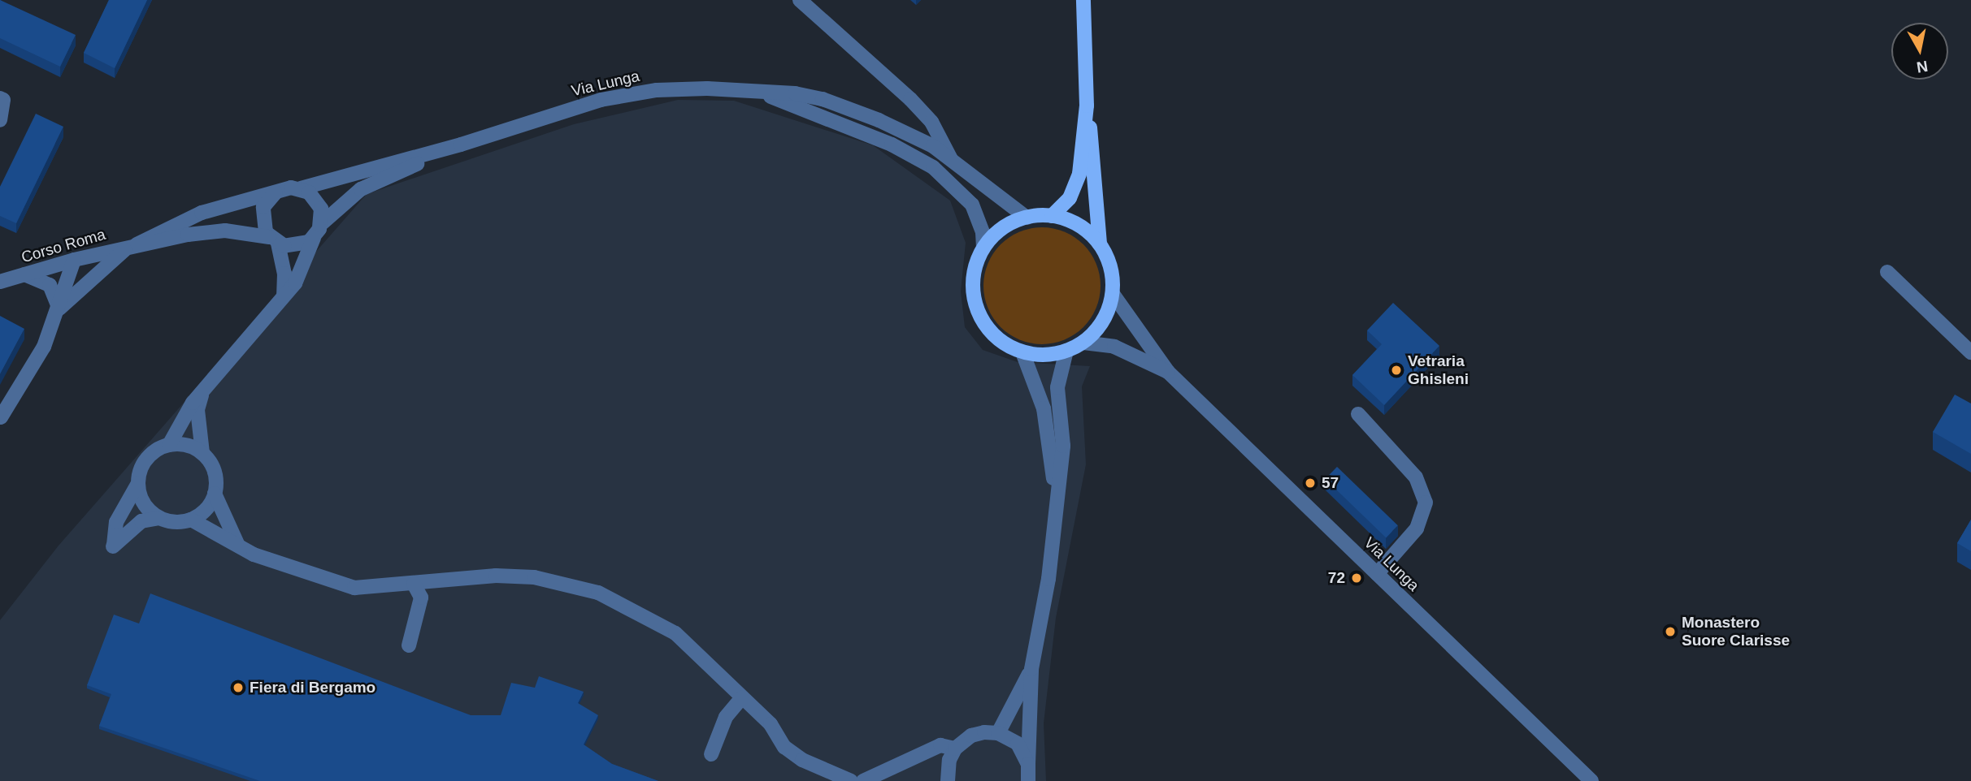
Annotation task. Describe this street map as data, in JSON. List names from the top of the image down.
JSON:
{
  "streets": {
    "street": ["Via Lunga", "Corso Roma"]
  },
  "crossings": [
    ["Via Lunga", "Corso Roma"]
  ],
  "places": [
    "Vetraria Ghisleni",
    "57",
    "72",
    "Monastero Suore Clarisse",
    "Fiera di Bergamo"
  ],
  "north": "bottom"
}
